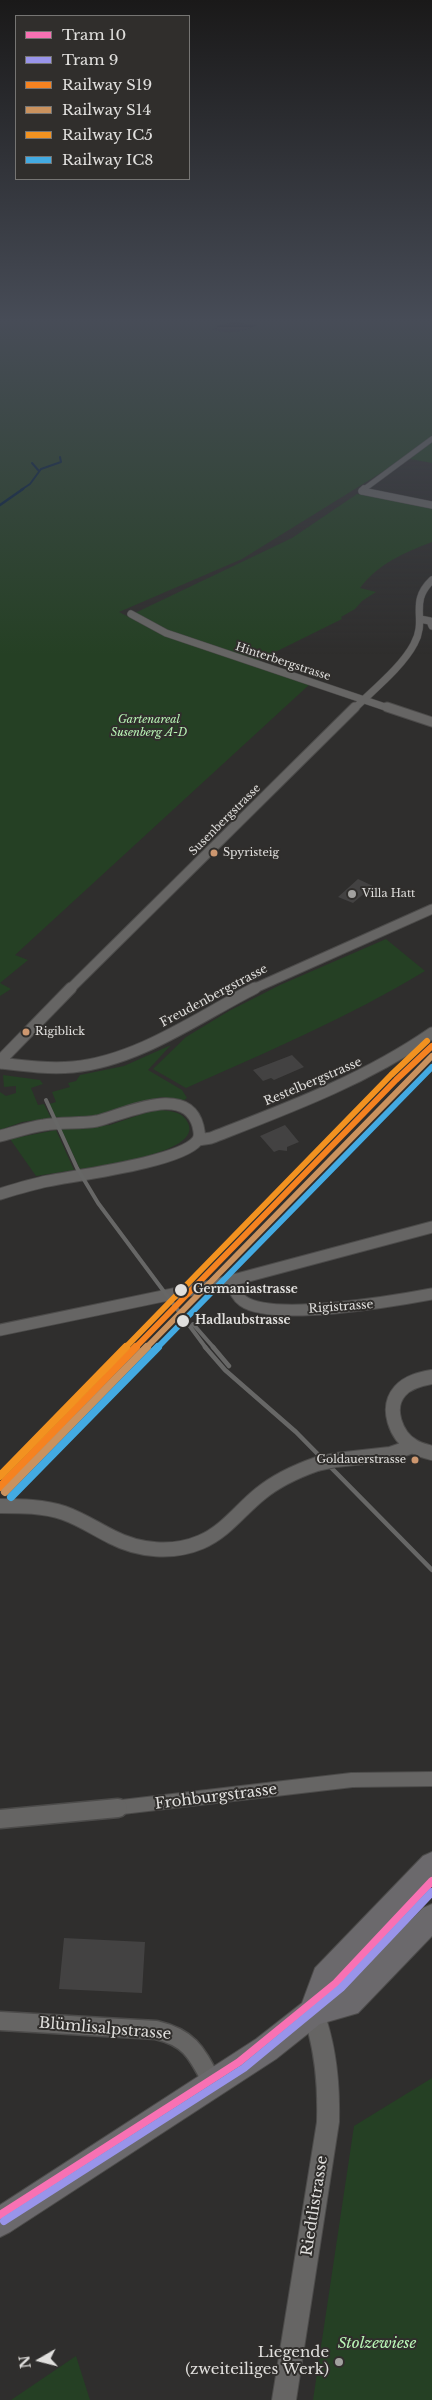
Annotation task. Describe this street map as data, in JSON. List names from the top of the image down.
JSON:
{
  "streets": {
    "street": [
      "Hinterbergstrasse",
      "Susenbergstrasse",
      "Freudenbergstrasse",
      "Restelbergstrasse",
      "Rigistrasse",
      "Frohburgstrasse",
      "Blümlisalpstrasse",
      "Riedtlistrasse"
    ]
  },
  "crossings": [
    ["Hinterbergstrasse", "Susenbergstrasse"],
    ["Susenbergstrasse", "Freudenbergstrasse"]
  ],
  "parks": ["Gartenareal Susenberg A-D", "Stolzewiese"],
  "places": [
    "Spyristeig",
    "Villa Hatt",
    "Rigiblick",
    "Germaniastrasse",
    "Hadlaubstrasse",
    "Goldauerstrasse",
    "Liegende (zweiteiliges Werk)"
  ],
  "lines": [
    "rail line IC5",
    "rail line S19",
    "rail line S14",
    "rail line IC8",
    "tram line 10",
    "tram line 9"
  ],
  "legend": [
    "Tram 10",
    "Tram 9",
    "Railway S19",
    "Railway S14",
    "Railway IC5",
    "Railway IC8"
  ],
  "north": "left"
}
